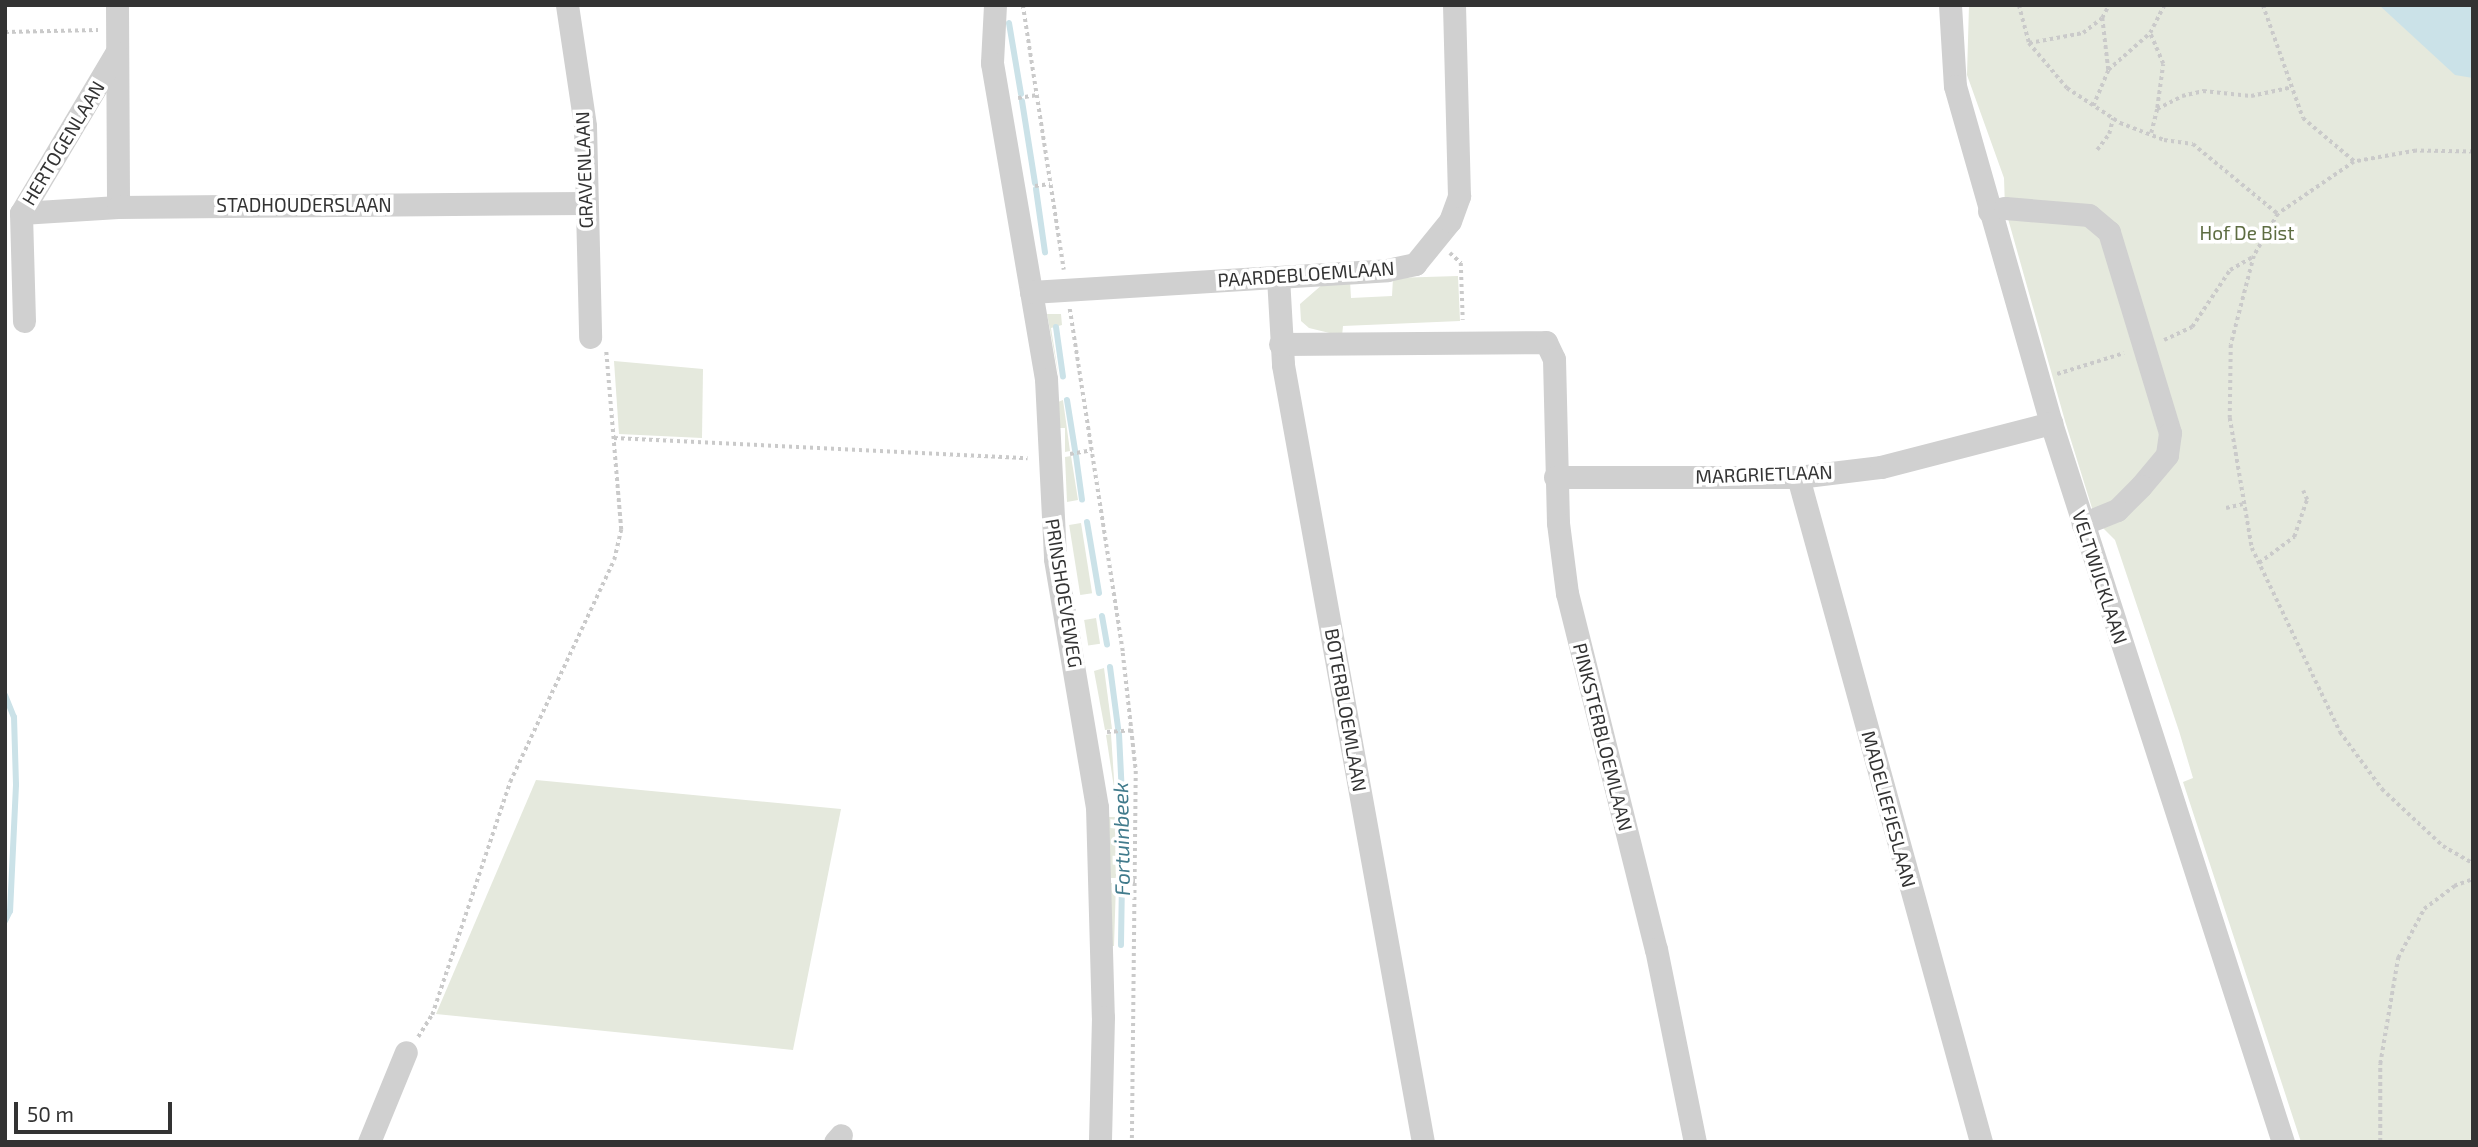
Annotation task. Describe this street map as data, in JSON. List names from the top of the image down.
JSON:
{
  "streets": {
    "street": [
      "HERTOGENLAAN",
      "GRAVENLAAN",
      "STADHOUDERSLAAN",
      "PAARDEBLOEMLAAN",
      "MARGRIETLAAN",
      "VELTWIJCKLAAN",
      "PRINSHOEVEWEG",
      "BOTERBLOEMLAAN",
      "PINKSTERBLOEMLAAN",
      "MADELIEFJESLAAN"
    ]
  },
  "crossings": [
    ["HERTOGENLAAN", "STADHOUDERSLAAN"],
    ["GRAVENLAAN", "STADHOUDERSLAAN"],
    ["PAARDEBLOEMLAAN", "PRINSHOEVEWEG"],
    ["PAARDEBLOEMLAAN", "BOTERBLOEMLAAN"],
    ["MARGRIETLAAN", "VELTWIJCKLAAN"],
    ["MARGRIETLAAN", "PINKSTERBLOEMLAAN"],
    ["MARGRIETLAAN", "MADELIEFJESLAAN"]
  ],
  "water": ["Fortuinbeek"],
  "parks": ["Hof De Bist"],
  "scale_bar": "50 m"
}
